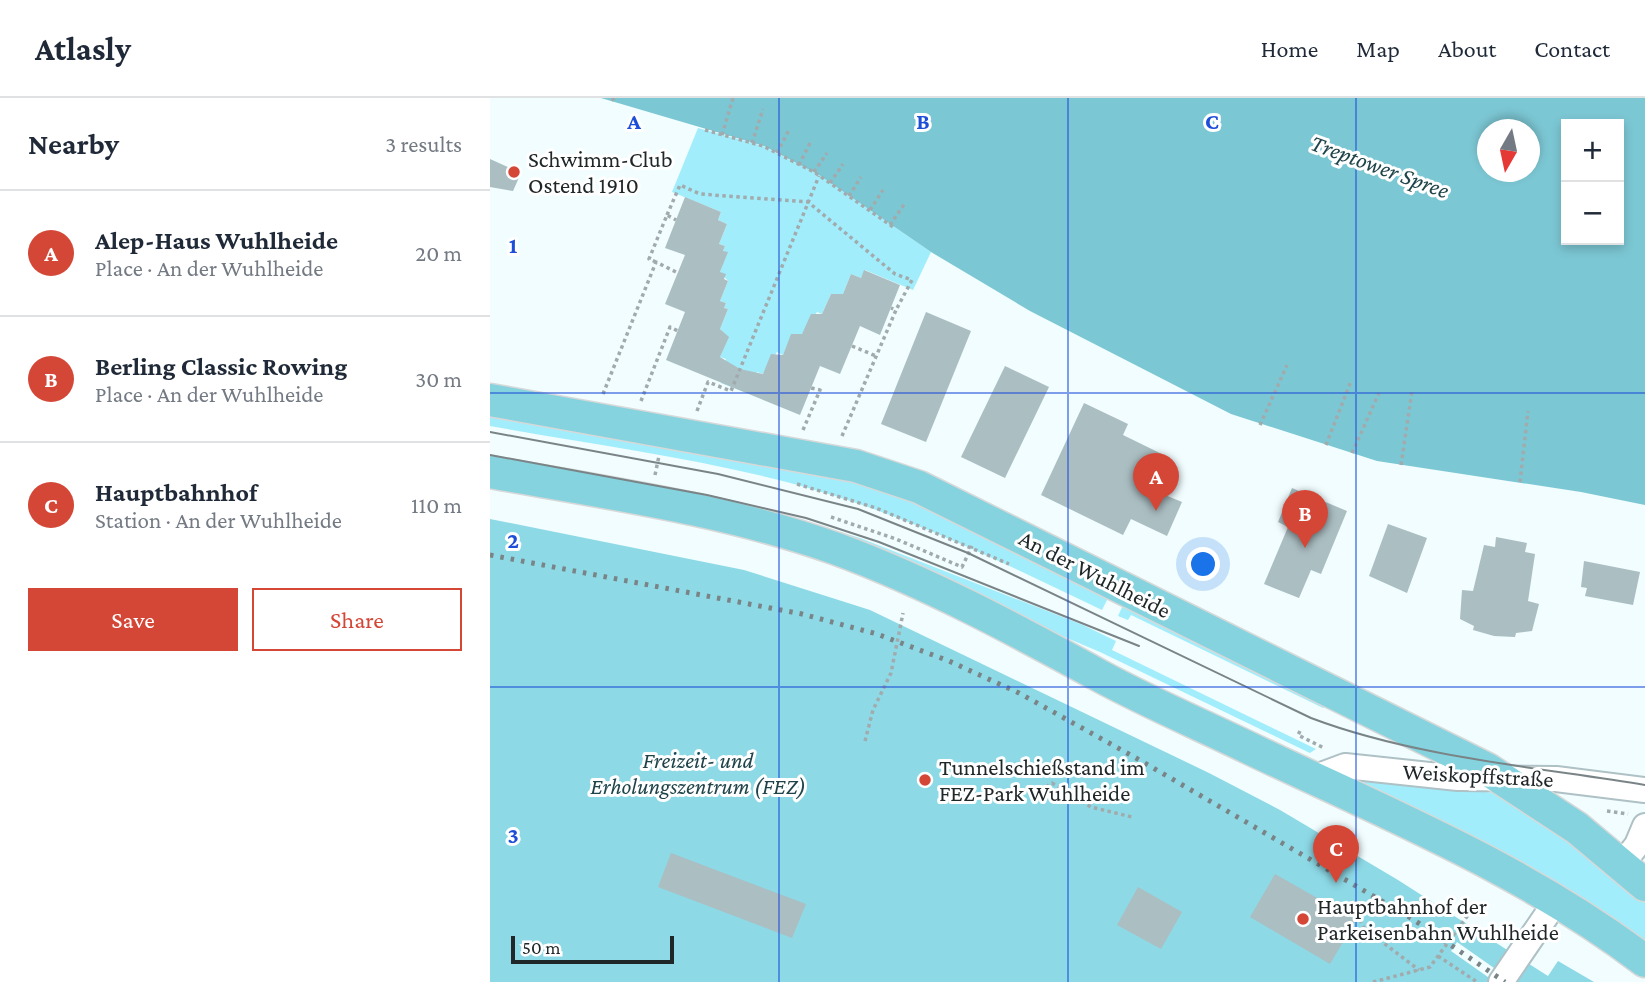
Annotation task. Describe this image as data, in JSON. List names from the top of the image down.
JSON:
{
  "streets": {
    "main road": ["An der Wuhlheide"],
    "street": ["Weiskopffstraße"]
  },
  "crossings": [
    ["An der Wuhlheide", "Weiskopffstraße"]
  ],
  "water": ["Treptower Spree"],
  "parks": ["Freizeit- und Erholungszentrum (FEZ)"],
  "places": ["Schwimm-Club Ostend 1910", "Tunnelschießstand im FEZ-Park Wuhlheide", "Hauptbahnhof der Parkeisenbahn Wuhlheide"],
  "scale_bar": "50 m",
  "north": "bottom",
  "page": {
    "header": "Atlasly",
    "nav": [
      "Home",
      "Map",
      "About",
      "Contact"
    ],
    "heading": ["Nearby", "3 results"],
    "map_buttons": ["+", "−"],
    "list": [
      {
        "mark": "A",
        "name": "Alep-Haus Wuhlheide",
        "note": "Place · An der Wuhlheide",
        "value": "20 m"
      },
      {
        "mark": "B",
        "name": "Berling Classic Rowing",
        "note": "Place · An der Wuhlheide",
        "value": "30 m"
      },
      {
        "mark": "C",
        "name": "Hauptbahnhof",
        "note": "Station · An der Wuhlheide",
        "value": "110 m"
      }
    ],
    "pins": ["A", "B", "C"],
    "buttons": ["Save", "Share"],
    "scale": "50 m"
  },
  "grid": {
    "columns": ["A", "B", "C"],
    "rows": ["1", "2", "3"]
  }
}
